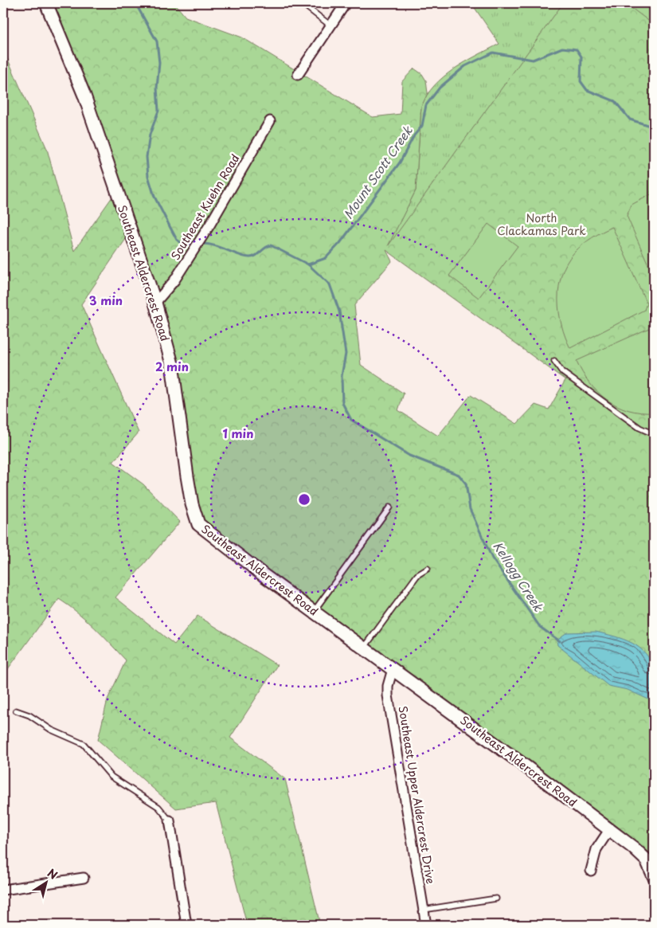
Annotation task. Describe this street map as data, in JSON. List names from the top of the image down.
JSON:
{
  "streets": {
    "street": ["Southeast Kuehn Road", "Southeast Aldercrest Road", "Southeast Upper Aldercrest Drive"]
  },
  "crossings": [
    ["Southeast Kuehn Road", "Southeast Aldercrest Road"],
    ["Southeast Aldercrest Road", "Southeast Upper Aldercrest Drive"]
  ],
  "water": ["Mount Scott Creek", "Kellogg Creek"],
  "parks": ["North Clackamas Park"],
  "north": "top right",
  "rings": ["3 min", "2 min", "1 min"]
}
